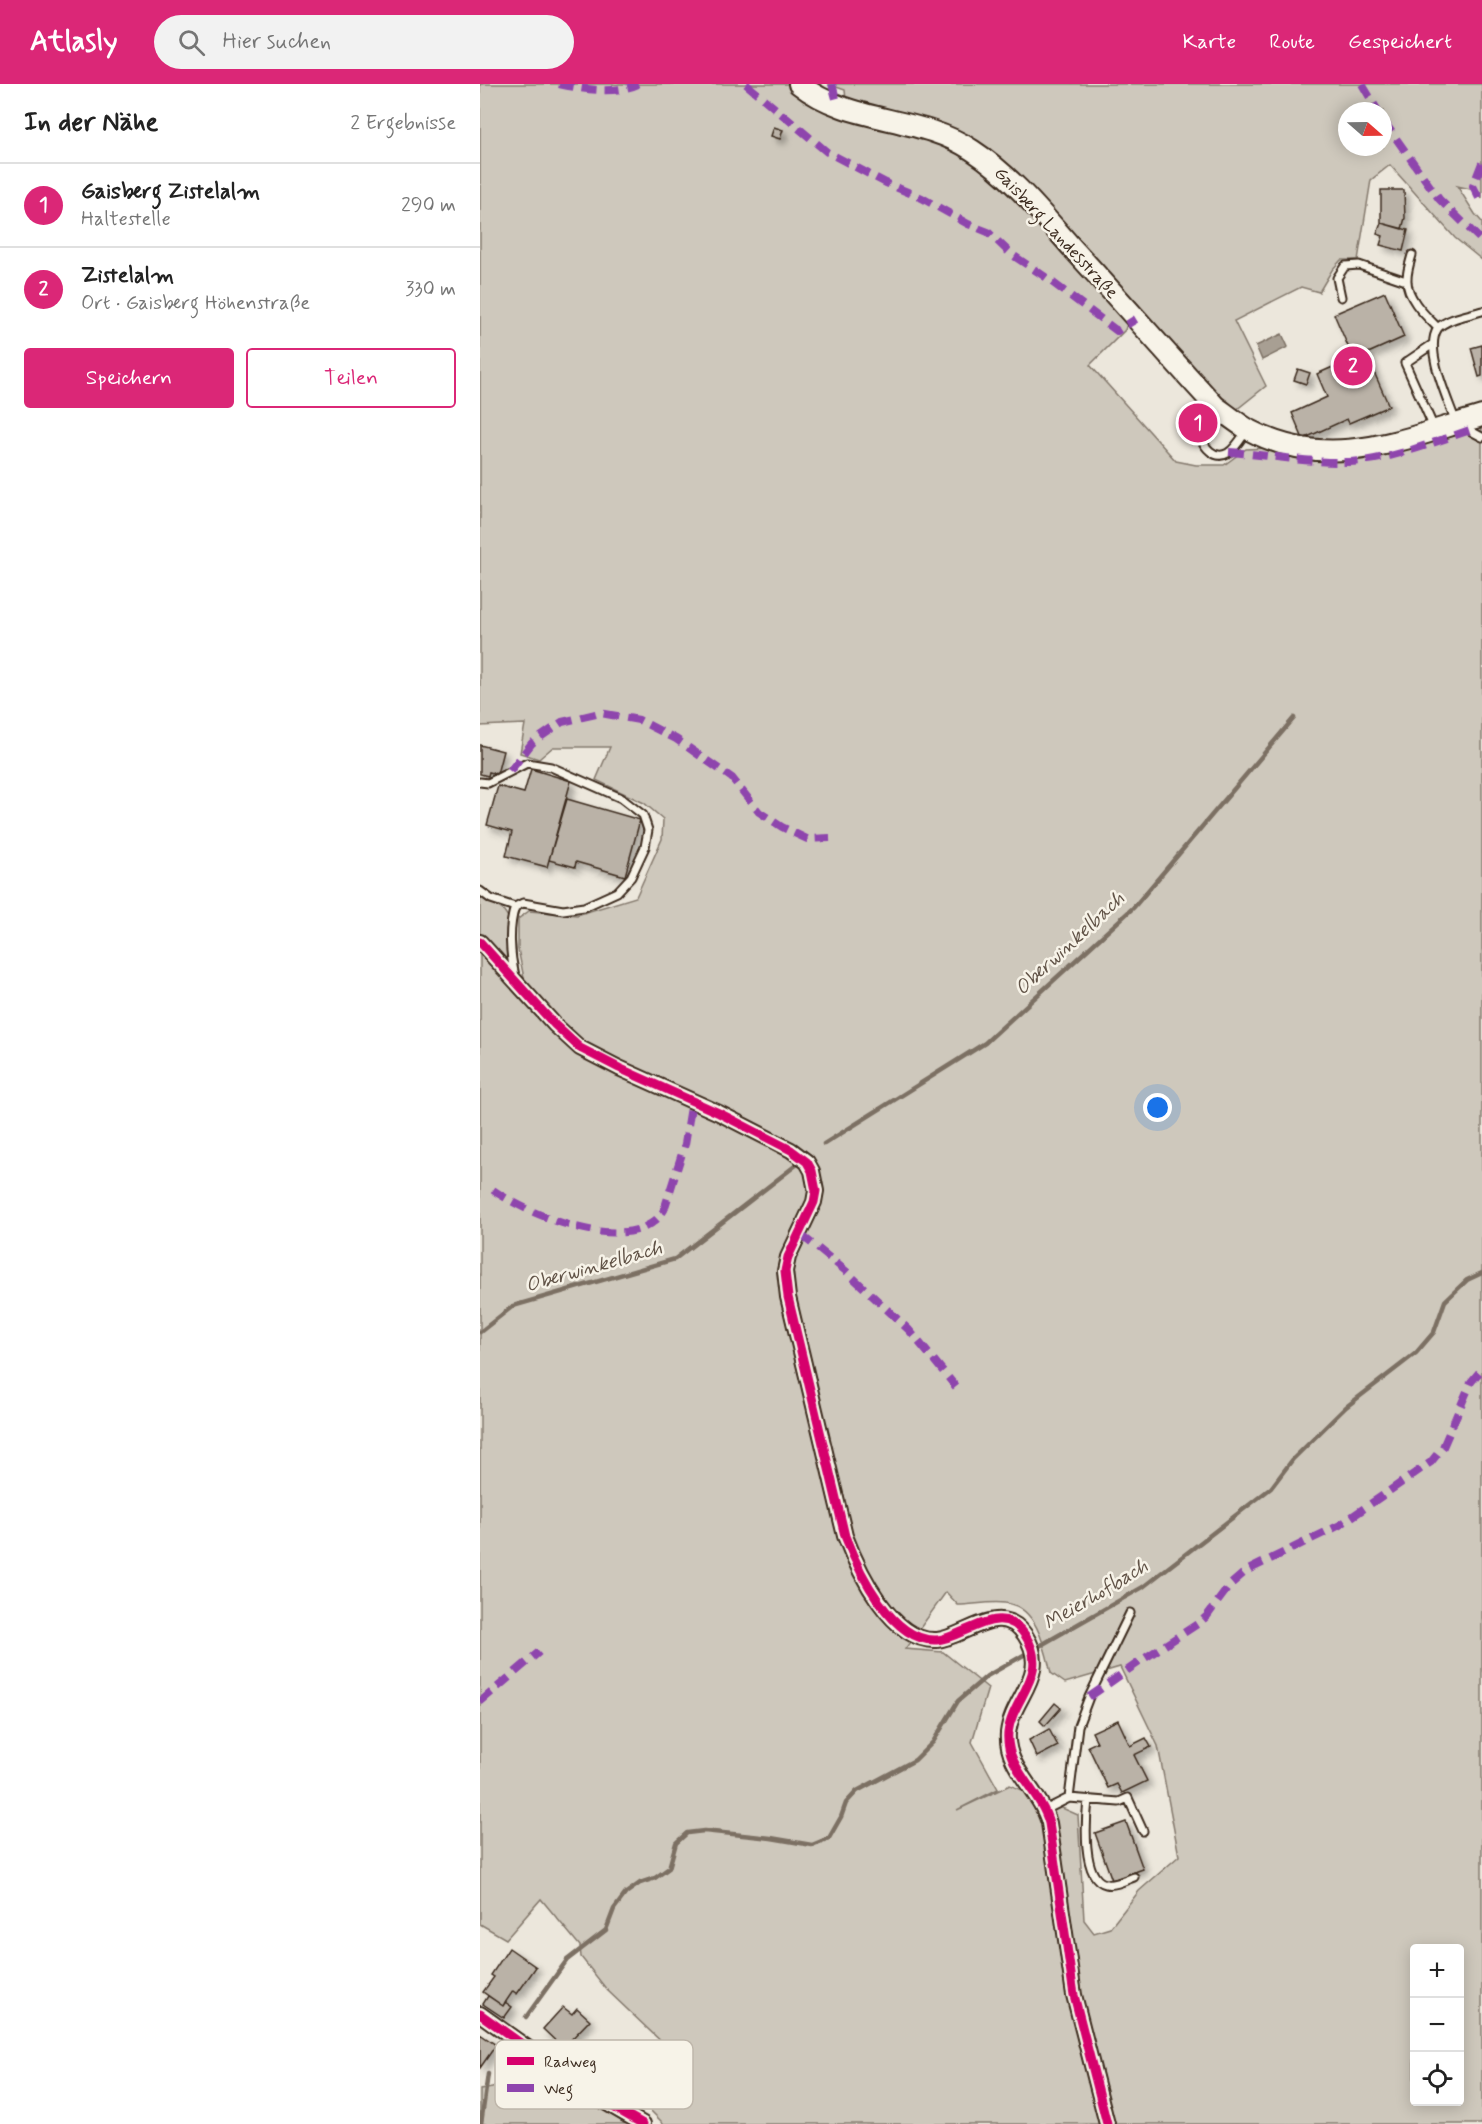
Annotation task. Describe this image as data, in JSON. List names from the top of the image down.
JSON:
{
  "streets": {
    "main road": ["Gaisberg Landesstraße"]
  },
  "water": ["Oberwinkelbach", "Meierhofbach"],
  "legend": ["Radweg", "Weg"],
  "north": "right",
  "page": {
    "header": "Atlasly",
    "search": "Hier suchen",
    "nav": ["Karte", "Route", "Gespeichert"],
    "heading": ["In der Nähe", "2 Ergebnisse"],
    "list": [
      {
        "mark": "1",
        "name": "Gaisberg Zistelalm",
        "note": "Haltestelle",
        "value": "290 m"
      },
      {
        "mark": "2",
        "name": "Zistelalm",
        "note": "Ort · Gaisberg Höhenstraße",
        "value": "330 m"
      }
    ],
    "buttons": ["Speichern", "Teilen"],
    "pins": ["2", "1"],
    "map_buttons": ["+", "−"]
  }
}
